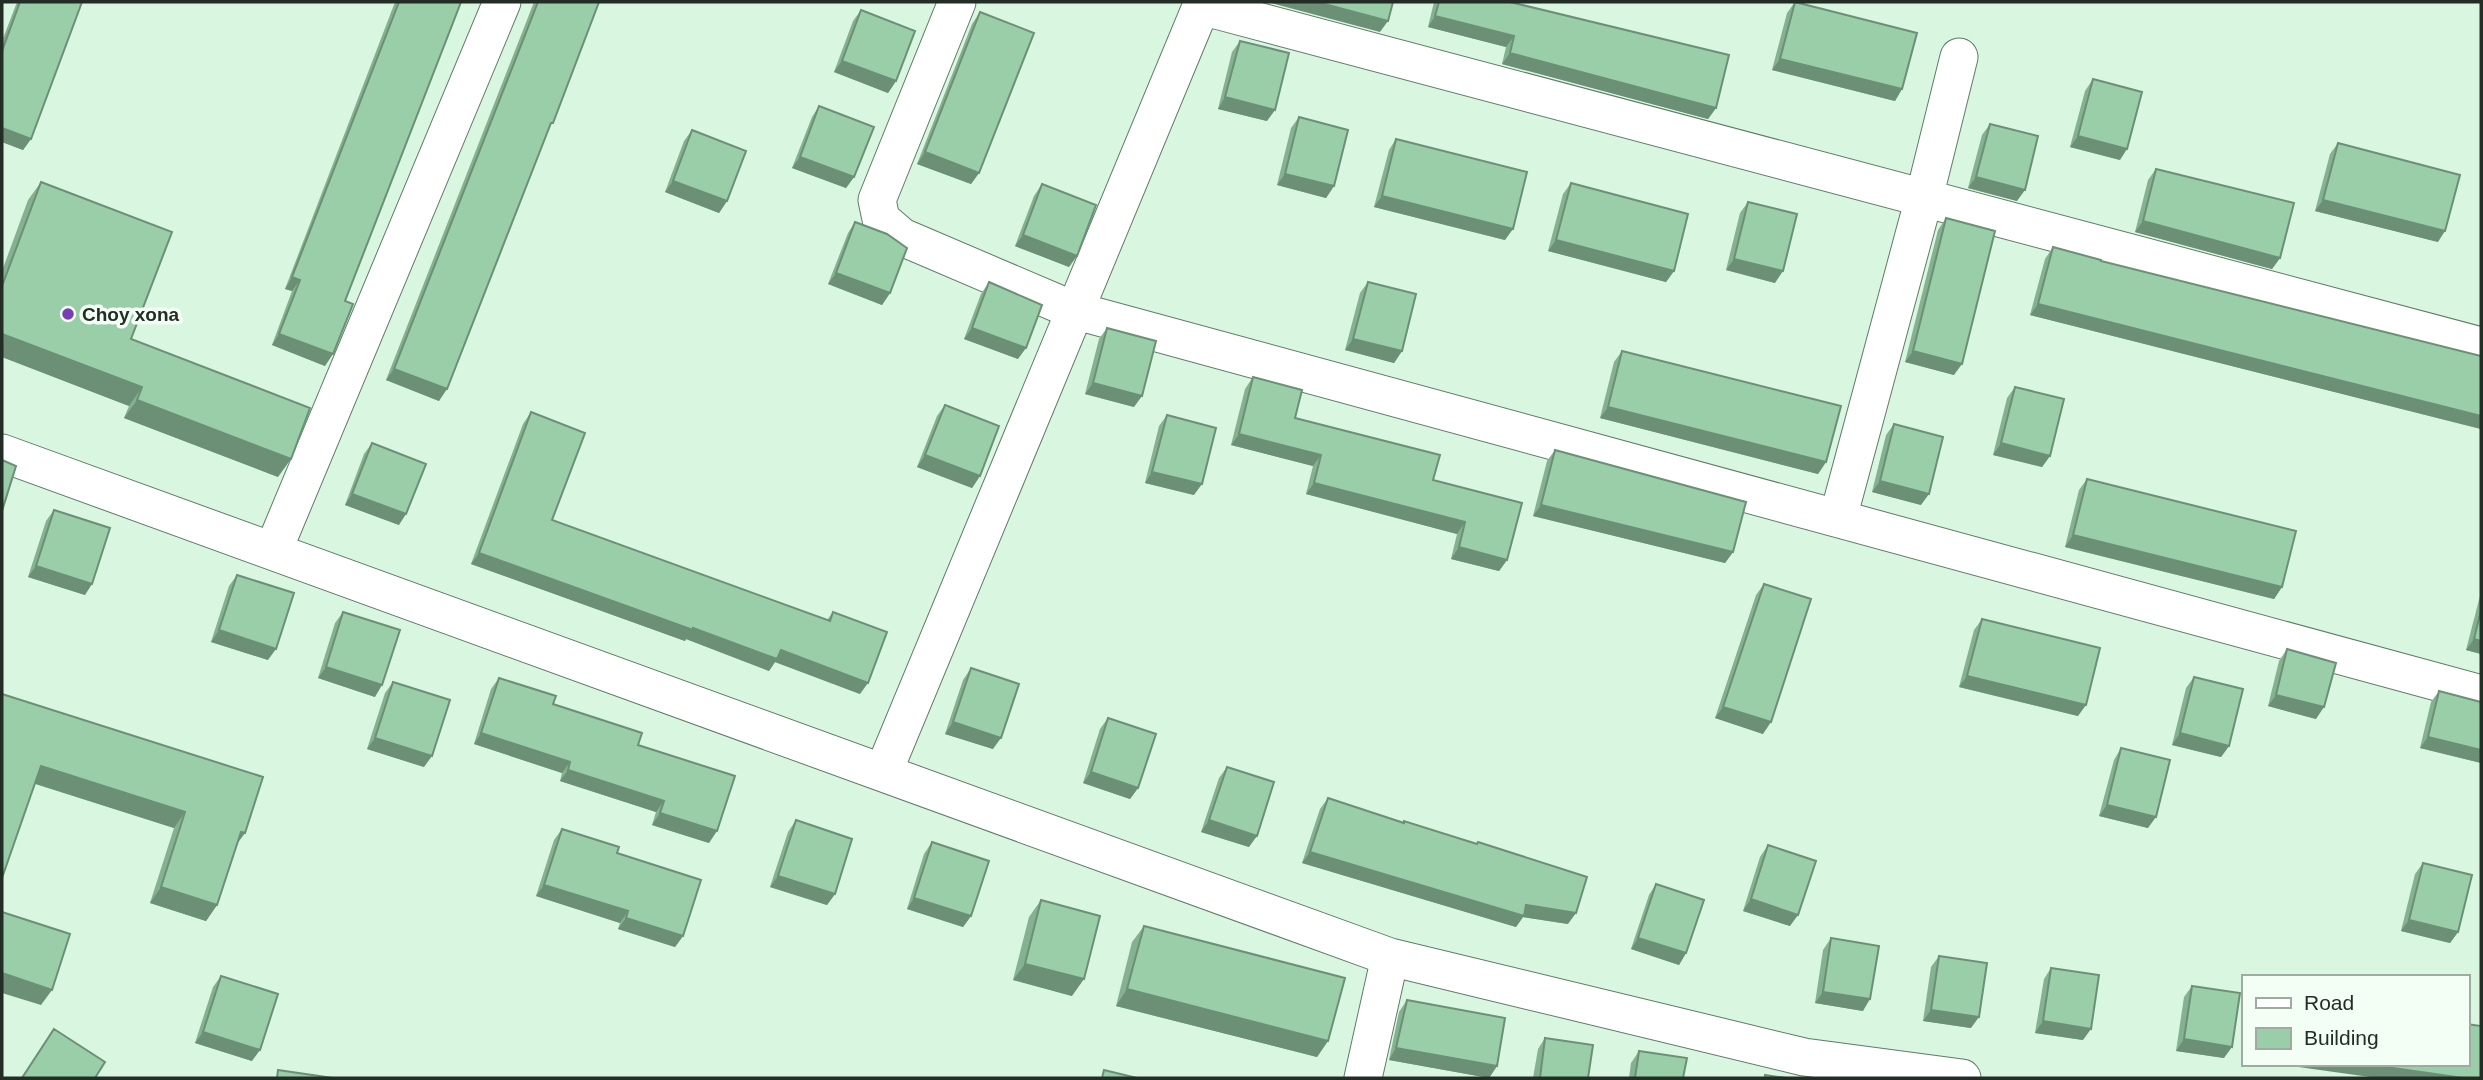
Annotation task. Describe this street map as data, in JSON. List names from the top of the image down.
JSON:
{
  "places": ["Choy xona"],
  "legend": ["Road", "Building"]
}
